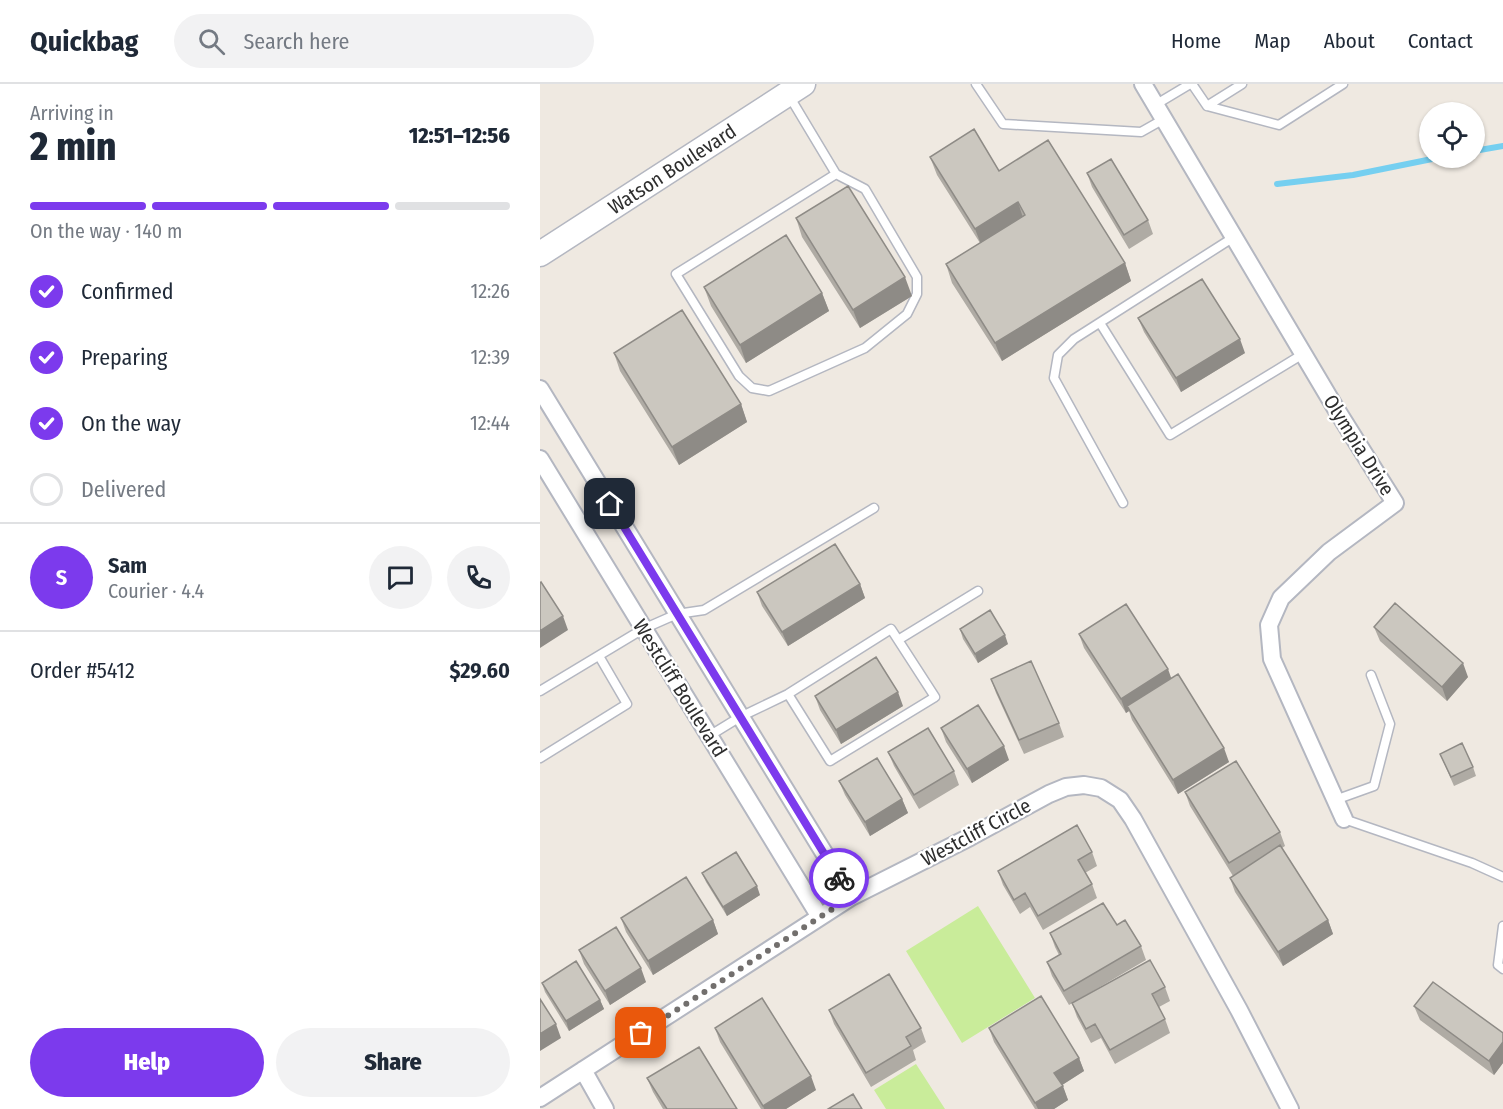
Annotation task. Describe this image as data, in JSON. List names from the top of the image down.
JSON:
{
  "streets": {
    "main road": ["Watson Boulevard"],
    "street": ["Olympia Drive", "Westcliff Boulevard", "Westcliff Circle"]
  },
  "crossings": [
    ["Westcliff Boulevard", "Westcliff Circle"]
  ],
  "page": {
    "header": "Quickbag",
    "search": "Search here",
    "nav": [
      "Home",
      "Map",
      "About",
      "Contact"
    ],
    "heading": ["2 min", "Arriving in", "12:51–12:56"],
    "panel": [
      "Sam",
      "Courier · 4.4",
      "Order #5412",
      "$29.60"
    ],
    "bar": "On the way · 140 m",
    "list": [
      ["Confirmed", "12:26"],
      ["Preparing", "12:39"],
      ["On the way", "12:44"],
      "Delivered"
    ],
    "round": "S",
    "buttons": ["Help", "Share"]
  }
}
